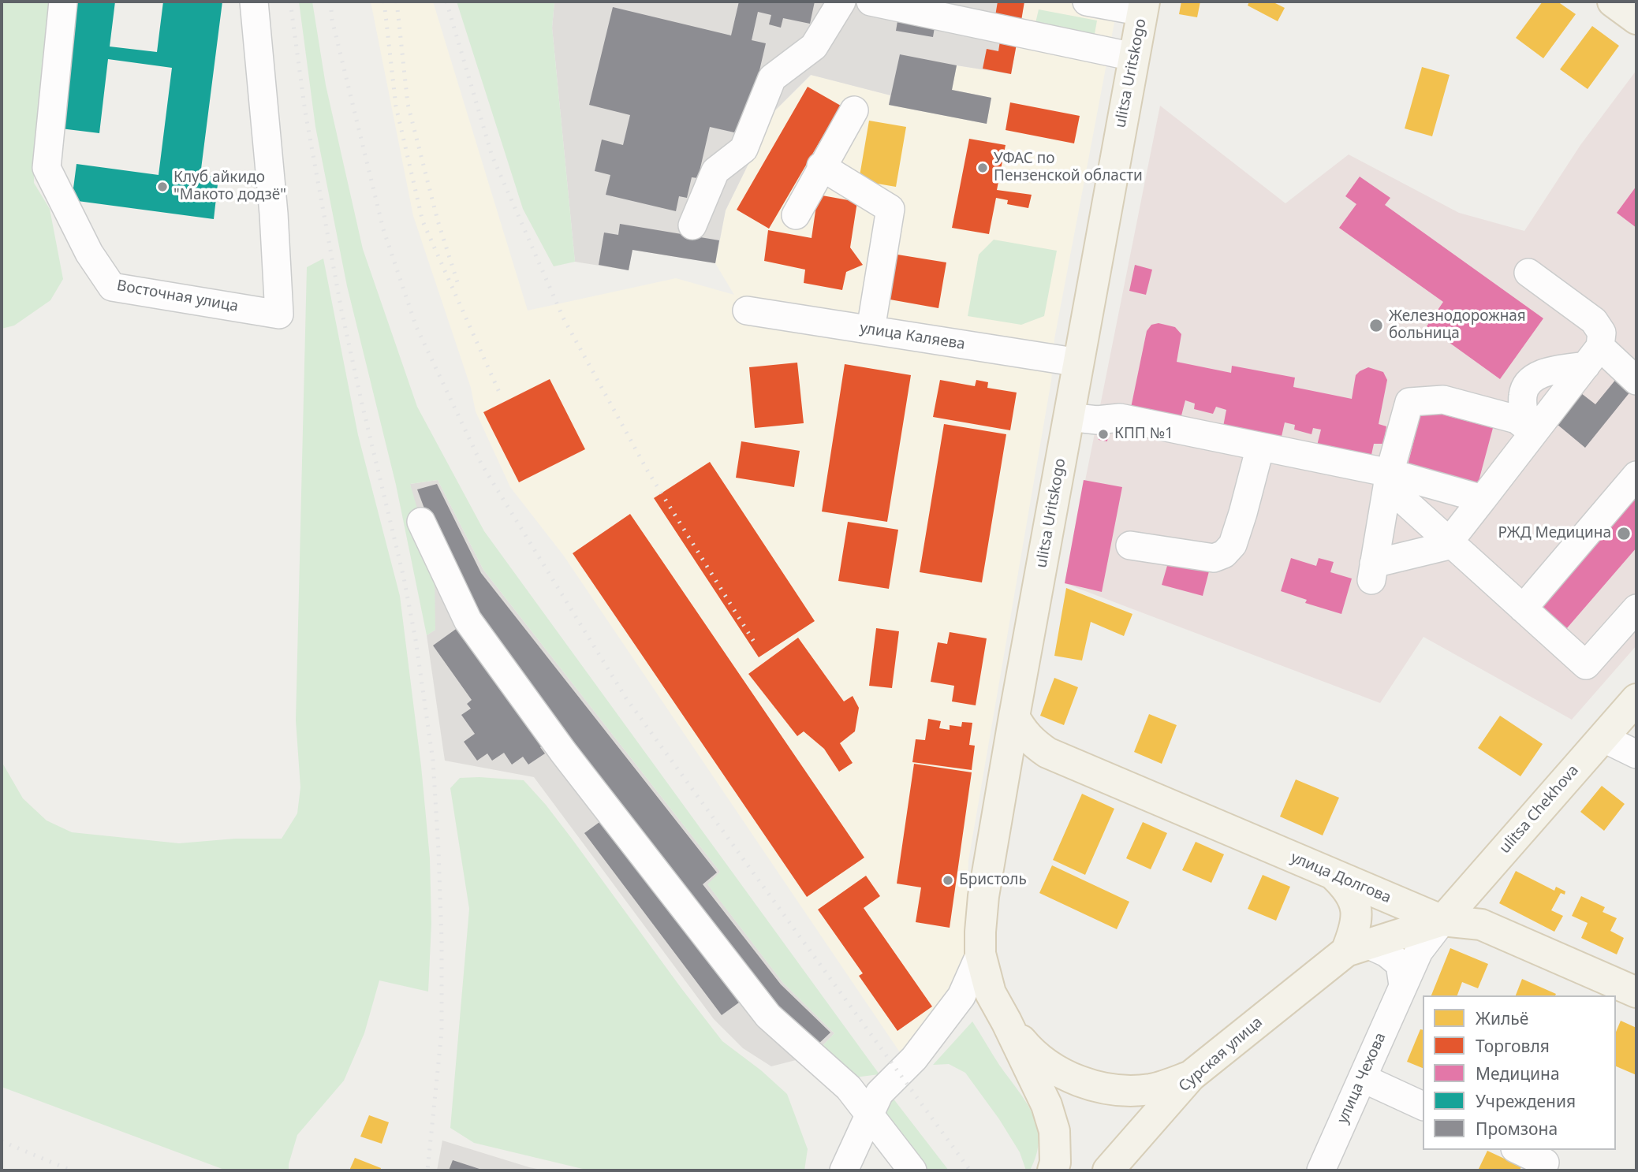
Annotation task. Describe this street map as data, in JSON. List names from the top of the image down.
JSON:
{
  "streets": {
    "main road": [
      "ulitsa Uritskogo",
      "ulitsa Chekhova",
      "улица Долгова",
      "Сурская улица"
    ],
    "street": ["Восточная улица", "улица Каляева", "улица Чехова"]
  },
  "crossings": [
    ["ulitsa Uritskogo", "улица Каляева"],
    ["ulitsa Uritskogo", "улица Долгова"],
    ["ulitsa Chekhova", "улица Долгова"],
    ["ulitsa Chekhova", "Сурская улица"],
    ["ulitsa Chekhova", "улица Чехова"],
    ["улица Долгова", "Сурская улица"],
    ["улица Долгова", "улица Чехова"],
    ["Сурская улица", "улица Чехова"]
  ],
  "places": [
    "УФАС по Пензенской области",
    "Клуб айкидо \"Макото додзё\"",
    "Железнодорожная больница",
    "КПП №1",
    "РЖД Медицина",
    "Бристоль"
  ],
  "legend": [
    "Жильё",
    "Торговля",
    "Медицина",
    "Учреждения",
    "Промзона"
  ]
}
